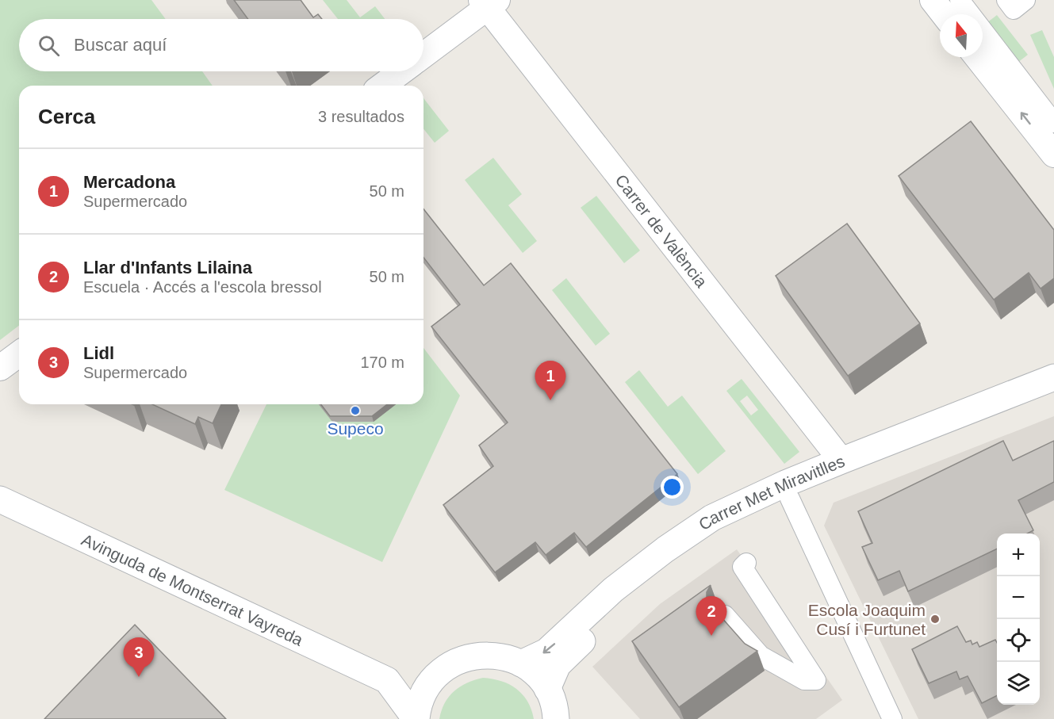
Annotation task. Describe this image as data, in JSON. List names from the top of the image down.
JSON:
{
  "streets": {
    "street": ["Carrer de València", "Carrer Met Miravitlles", "Avinguda de Montserrat Vayreda"]
  },
  "crossings": [
    ["Carrer de València", "Carrer Met Miravitlles"]
  ],
  "places": ["Supeco", "Escola Joaquim Cusí i Furtunet"],
  "north": "top",
  "page": {
    "search": "Buscar aquí",
    "heading": ["Cerca", "3 resultados"],
    "list": [
      {
        "mark": "1",
        "name": "Mercadona",
        "note": "Supermercado",
        "value": "50 m"
      },
      {
        "mark": "2",
        "name": "Llar d'Infants Lilaina",
        "note": "Escuela · Accés a l'escola bressol",
        "value": "50 m"
      },
      {
        "mark": "3",
        "name": "Lidl",
        "note": "Supermercado",
        "value": "170 m"
      }
    ],
    "pins": ["1", "2", "3"],
    "map_buttons": ["+", "−"]
  }
}
